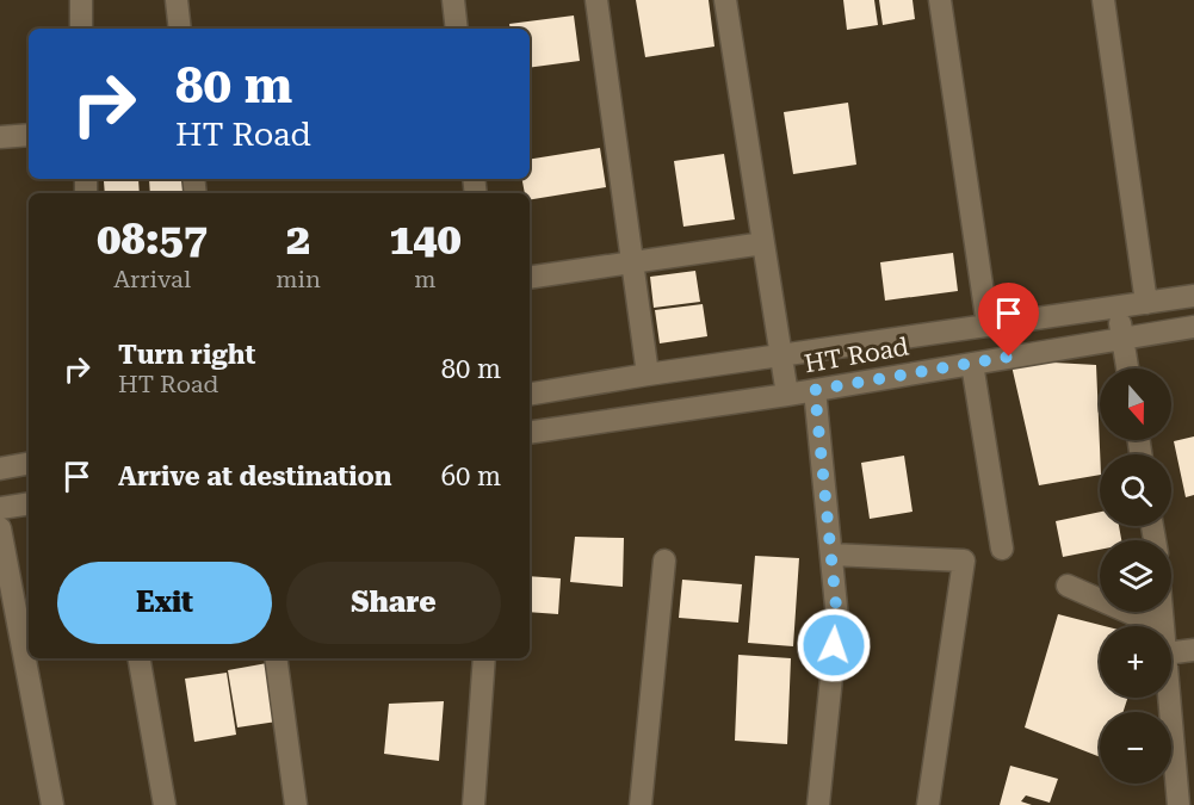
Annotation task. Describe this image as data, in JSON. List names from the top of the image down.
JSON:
{
  "streets": {
    "street": ["HT Road"]
  },
  "north": "bottom",
  "page": {
    "turn": ["80 m", "HT Road"],
    "eta": [
      "08:57",
      "Arrival",
      "2",
      "min",
      "140",
      "m"
    ],
    "list": [
      {
        "name": "Turn right",
        "note": "HT Road",
        "value": "80 m"
      },
      {
        "name": "Arrive at destination",
        "value": "60 m"
      }
    ],
    "map_buttons": ["+", "−"],
    "buttons": ["Exit", "Share"]
  }
}
